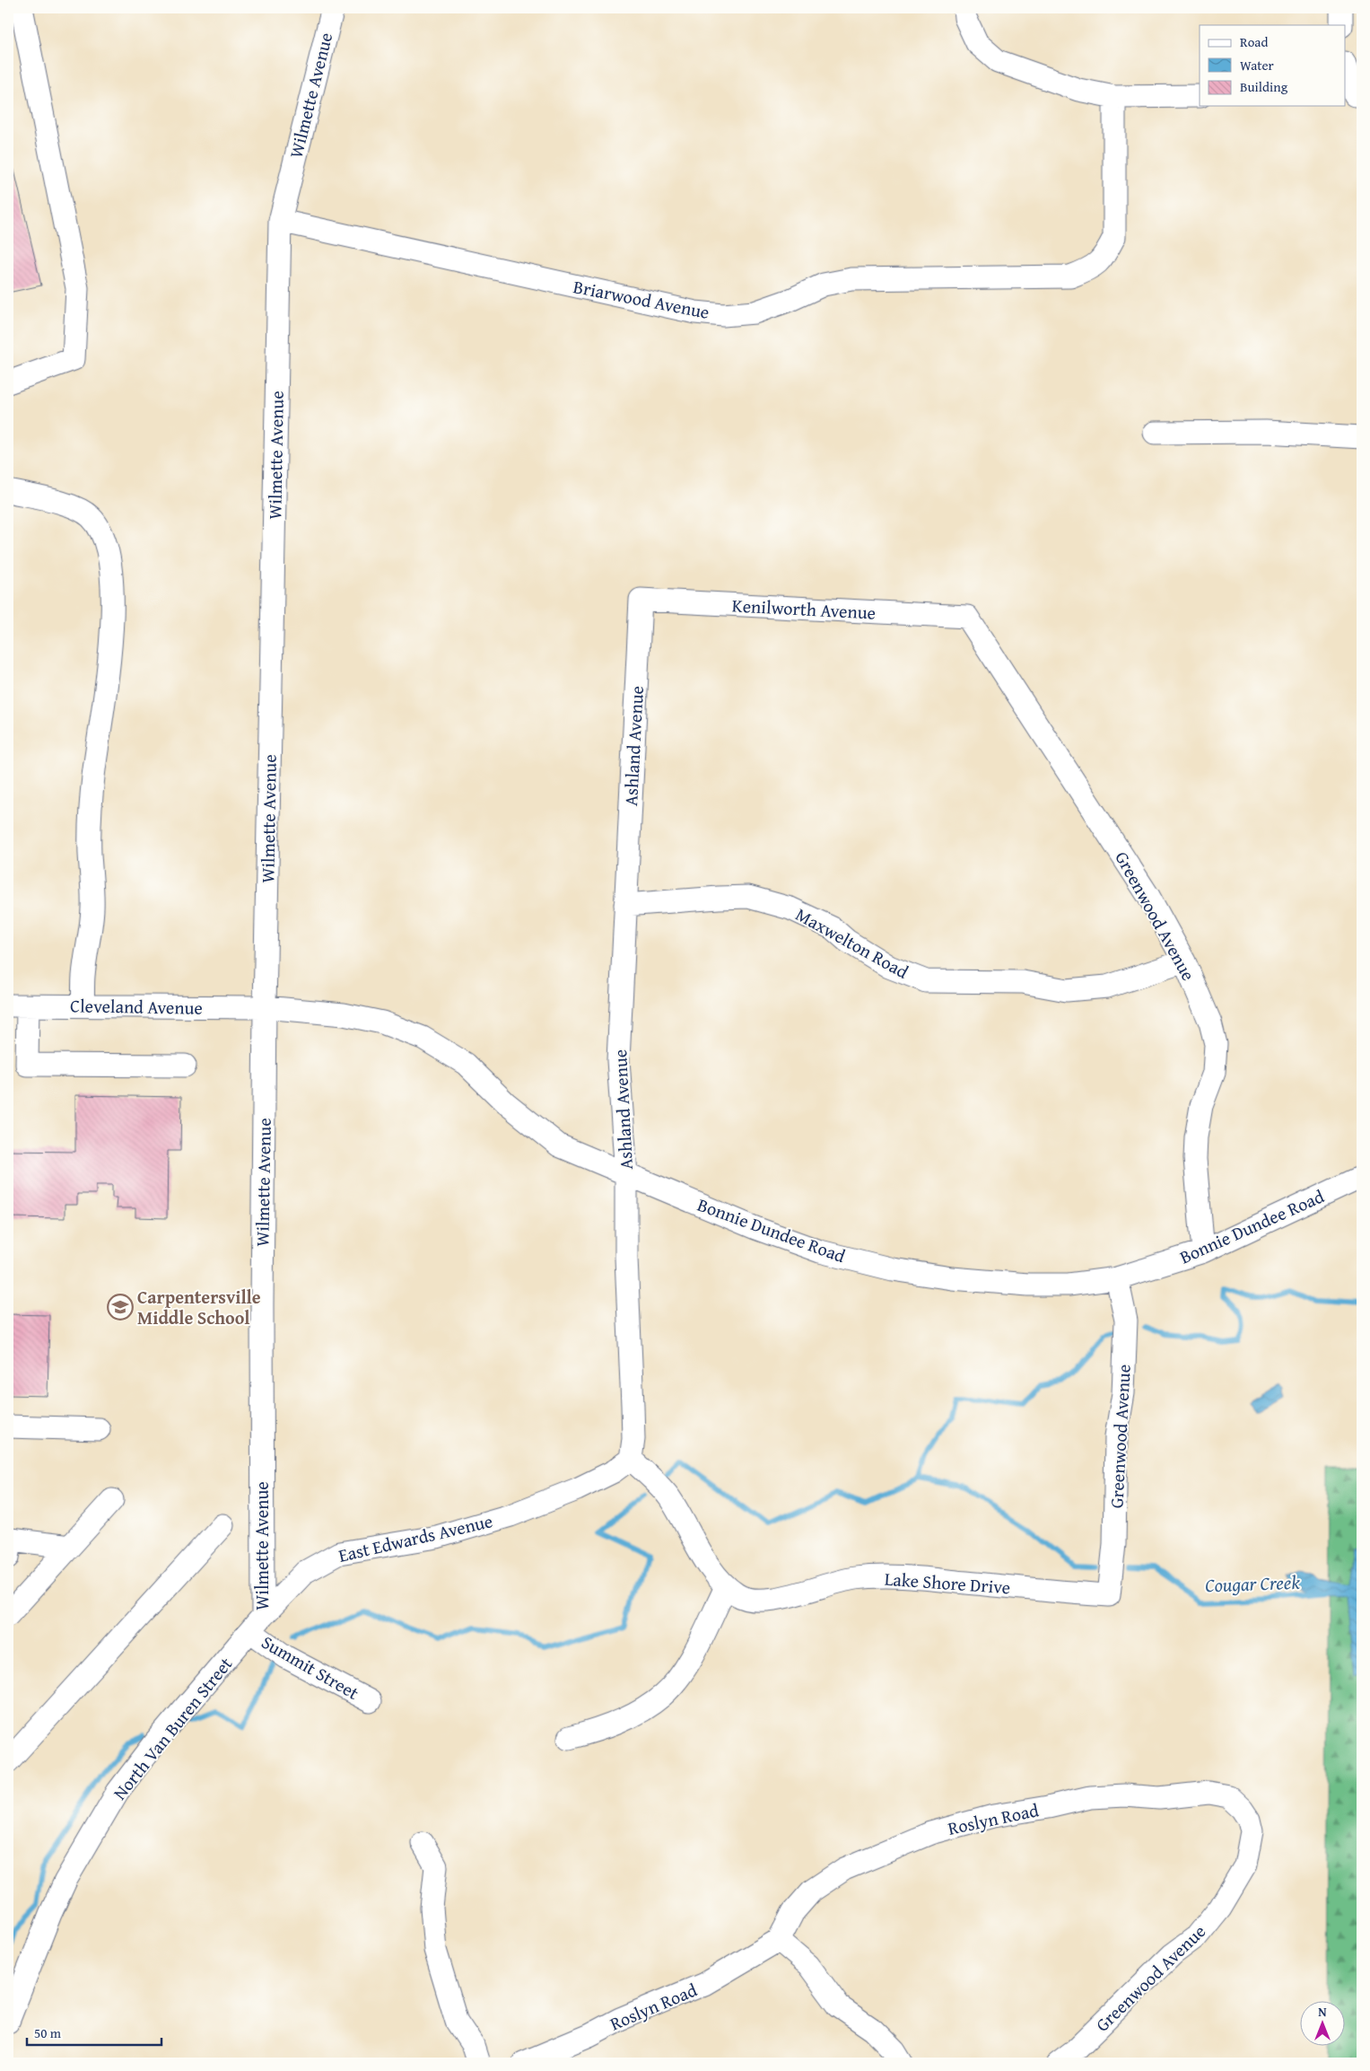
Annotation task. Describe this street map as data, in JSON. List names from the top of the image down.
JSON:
{
  "streets": {
    "street": [
      "Wilmette Avenue",
      "Briarwood Avenue",
      "Kenilworth Avenue",
      "Ashland Avenue",
      "Greenwood Avenue",
      "Maxwelton Road",
      "Cleveland Avenue",
      "Bonnie Dundee Road",
      "East Edwards Avenue",
      "Lake Shore Drive",
      "Summit Street",
      "North Van Buren Street",
      "Roslyn Road"
    ]
  },
  "crossings": [
    ["Wilmette Avenue", "Briarwood Avenue"],
    ["Wilmette Avenue", "Cleveland Avenue"],
    ["Wilmette Avenue", "Bonnie Dundee Road"],
    ["Wilmette Avenue", "East Edwards Avenue"],
    ["Wilmette Avenue", "Summit Street"],
    ["Wilmette Avenue", "North Van Buren Street"],
    ["Kenilworth Avenue", "Ashland Avenue"],
    ["Kenilworth Avenue", "Greenwood Avenue"],
    ["Ashland Avenue", "Maxwelton Road"],
    ["Ashland Avenue", "Bonnie Dundee Road"],
    ["Ashland Avenue", "East Edwards Avenue"],
    ["Greenwood Avenue", "Maxwelton Road"],
    ["Greenwood Avenue", "Bonnie Dundee Road"],
    ["Greenwood Avenue", "Lake Shore Drive"],
    ["Greenwood Avenue", "Roslyn Road"],
    ["Cleveland Avenue", "Bonnie Dundee Road"],
    ["East Edwards Avenue", "Summit Street"],
    ["East Edwards Avenue", "North Van Buren Street"],
    ["Summit Street", "North Van Buren Street"]
  ],
  "water": ["Cougar Creek"],
  "places": {
    "school or university": ["Carpentersville Middle School"]
  },
  "legend": ["Road", "Water", "Building"],
  "scale_bar": "50 m",
  "north": "top"
}
